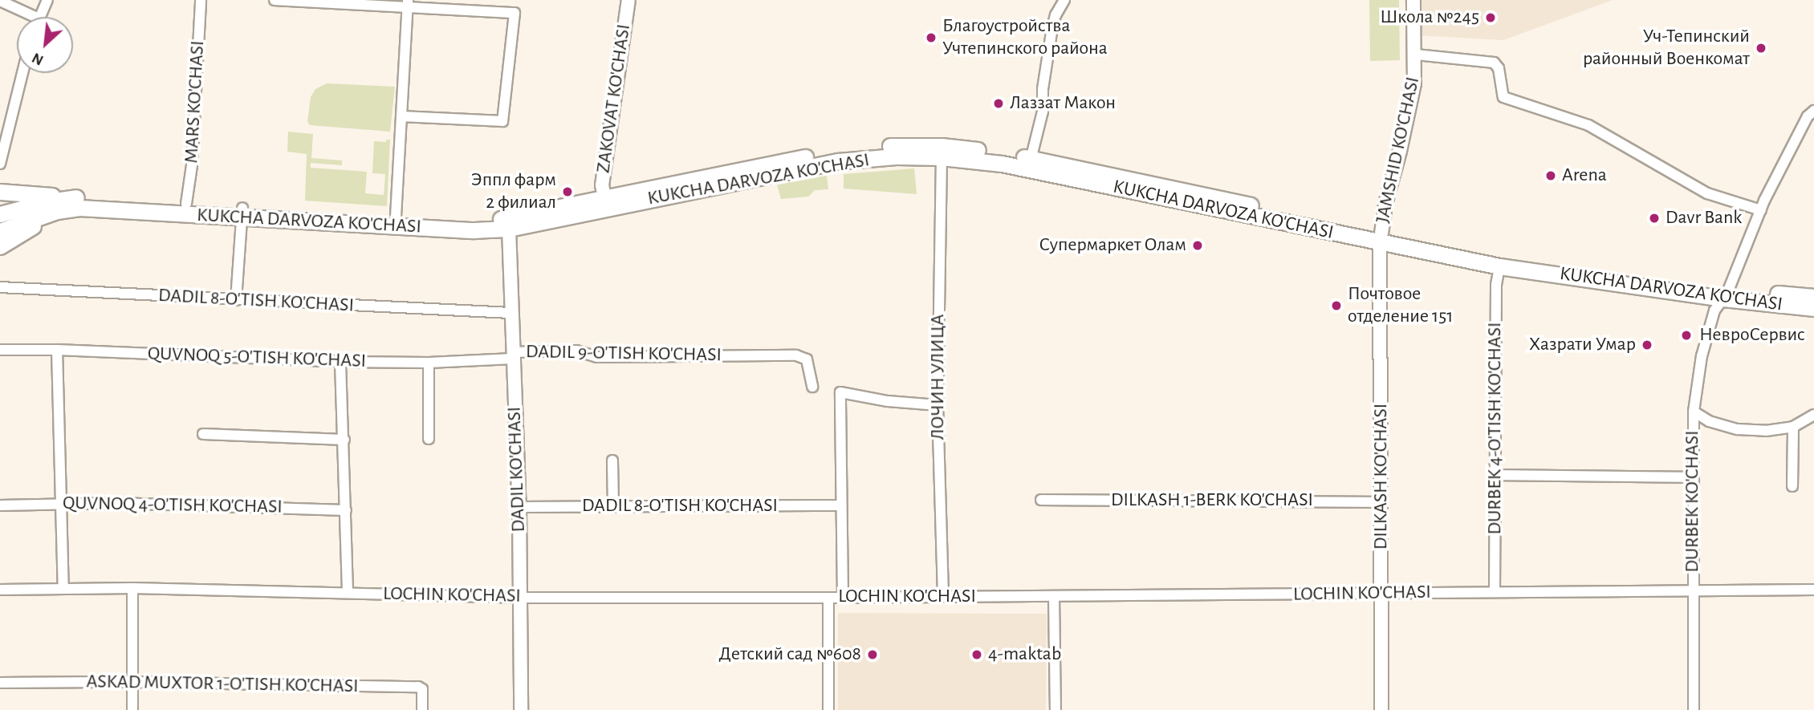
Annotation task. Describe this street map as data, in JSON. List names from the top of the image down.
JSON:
{
  "streets": {
    "main road": ["KUKCHA DARVOZA KO'CHASI"],
    "street": [
      "ZAKOVAT KO'CHASI",
      "MARS KO'CHASI",
      "JAMSHID KO'CHASI",
      "DADIL 8-O'TISH KO'CHASI",
      "DADIL 9-O'TISH KO'CHASI",
      "QUVNOQ 5-O'TISH KO'CHASI",
      "ЛОЧИН УЛИЦА",
      "DURBEK 4-O'TISH KO'CHASI",
      "DADIL KO'CHASI",
      "DILKASH KO'CHASI",
      "DILKASH 1-BERK KO'CHASI",
      "DURBEK KO'CHASI",
      "QUVNOQ 4-O'TISH KO'CHASI",
      "LOCHIN KO'CHASI",
      "ASKAD MUXTOR 1-O'TISH KO'CHASI"
    ]
  },
  "crossings": [
    ["ZAKOVAT KO'CHASI", "KUKCHA DARVOZA KO'CHASI"],
    ["MARS KO'CHASI", "KUKCHA DARVOZA KO'CHASI"],
    ["JAMSHID KO'CHASI", "KUKCHA DARVOZA KO'CHASI"],
    ["JAMSHID KO'CHASI", "DILKASH KO'CHASI"],
    ["KUKCHA DARVOZA KO'CHASI", "ЛОЧИН УЛИЦА"],
    ["KUKCHA DARVOZA KO'CHASI", "DURBEK 4-O'TISH KO'CHASI"],
    ["KUKCHA DARVOZA KO'CHASI", "DADIL KO'CHASI"],
    ["KUKCHA DARVOZA KO'CHASI", "DILKASH KO'CHASI"],
    ["KUKCHA DARVOZA KO'CHASI", "DURBEK KO'CHASI"],
    ["DADIL 8-O'TISH KO'CHASI", "DADIL KO'CHASI"],
    ["DADIL 9-O'TISH KO'CHASI", "QUVNOQ 5-O'TISH KO'CHASI"],
    ["DADIL 9-O'TISH KO'CHASI", "DADIL KO'CHASI"],
    ["QUVNOQ 5-O'TISH KO'CHASI", "DADIL KO'CHASI"],
    ["ЛОЧИН УЛИЦА", "LOCHIN KO'CHASI"],
    ["DURBEK 4-O'TISH KO'CHASI", "LOCHIN KO'CHASI"],
    ["DADIL KO'CHASI", "LOCHIN KO'CHASI"],
    ["DILKASH KO'CHASI", "DILKASH 1-BERK KO'CHASI"],
    ["DILKASH KO'CHASI", "LOCHIN KO'CHASI"],
    ["DURBEK KO'CHASI", "LOCHIN KO'CHASI"]
  ],
  "places": [
    "Школа №245",
    "Благоустройства Учтепинского района",
    "Уч-Тепинский районный Военкомат",
    "Лаззат Макон",
    "Arena",
    "Эппл фарм 2 филиал",
    "Davr Bank",
    "Супермаркет Олам",
    "Почтовое отделение 151",
    "НевроСервис",
    "Хазрати Умар",
    "Детский сад №608",
    "4-maktab"
  ],
  "north": "bottom left"
}
